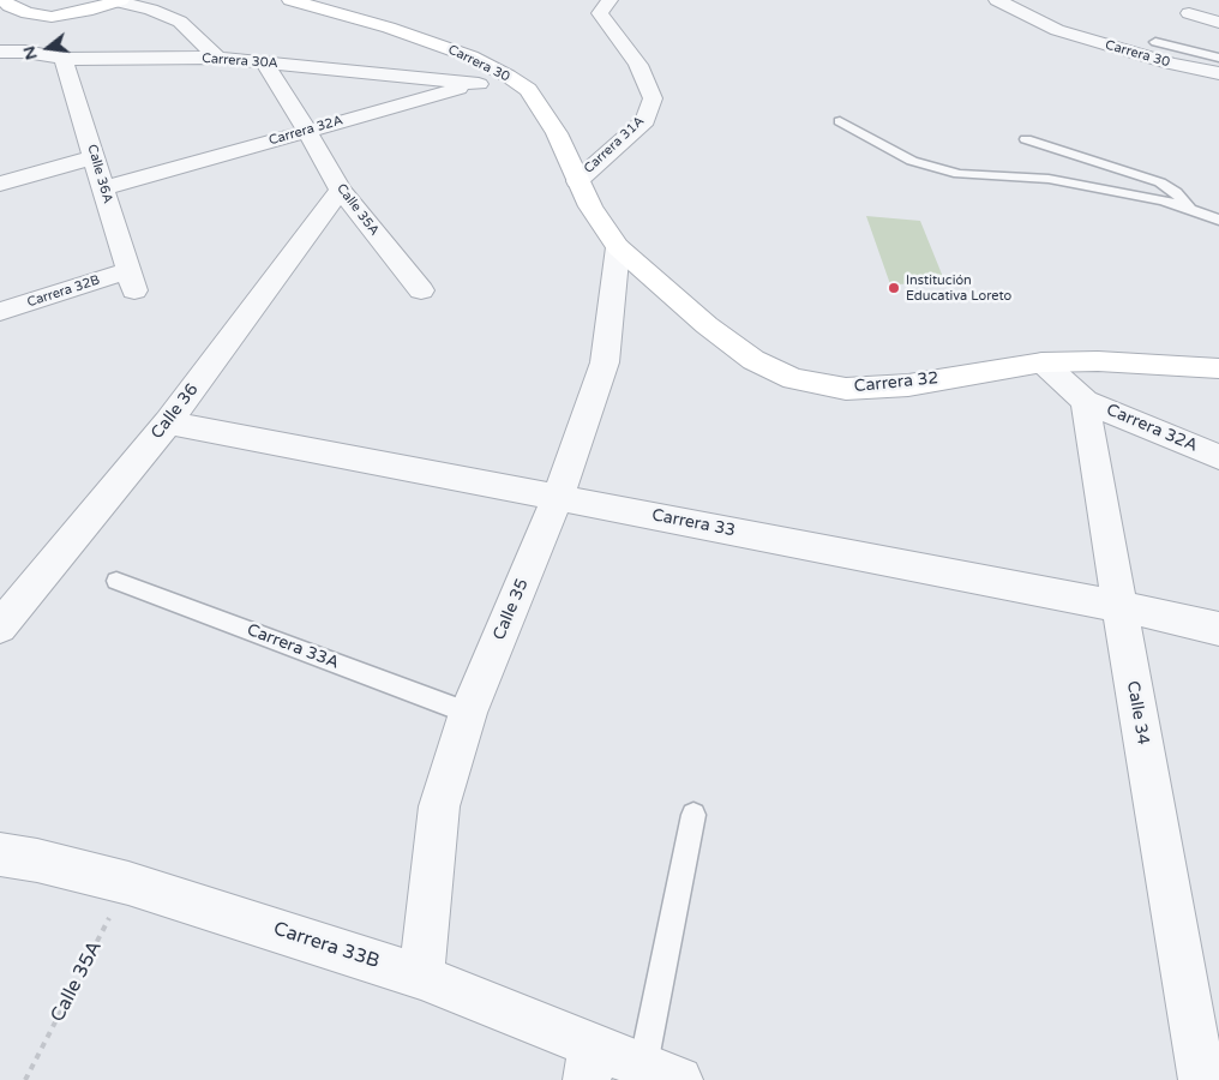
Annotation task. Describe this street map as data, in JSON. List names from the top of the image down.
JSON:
{
  "streets": {
    "street": [
      "Carrera 30",
      "Carrera 30A",
      "Carrera 32A",
      "Carrera 31A",
      "Calle 36A",
      "Calle 35A",
      "Carrera 32B",
      "Carrera 32",
      "Calle 36",
      "Carrera 33",
      "Calle 35",
      "Calle 34",
      "Carrera 33B"
    ],
    "lane": ["Carrera 33A"]
  },
  "crossings": [
    ["Carrera 30", "Carrera 32A"],
    ["Carrera 30", "Carrera 31A"],
    ["Carrera 30", "Carrera 32"],
    ["Carrera 30", "Calle 35"],
    ["Carrera 30A", "Carrera 32A"],
    ["Carrera 30A", "Calle 36A"],
    ["Carrera 30A", "Calle 35A"],
    ["Carrera 32A", "Calle 36A"],
    ["Carrera 32A", "Calle 35A"],
    ["Carrera 32A", "Calle 34"],
    ["Calle 36A", "Carrera 32B"],
    ["Calle 35A", "Calle 36"],
    ["Calle 35A", "Carrera 33B"],
    ["Carrera 32", "Calle 35"],
    ["Calle 36", "Carrera 33"],
    ["Carrera 33", "Calle 35"],
    ["Carrera 33", "Calle 34"],
    ["Calle 35", "Carrera 33A"],
    ["Calle 35", "Carrera 33B"]
  ],
  "places": ["Institución Educativa Loreto"],
  "north": "left"
}
